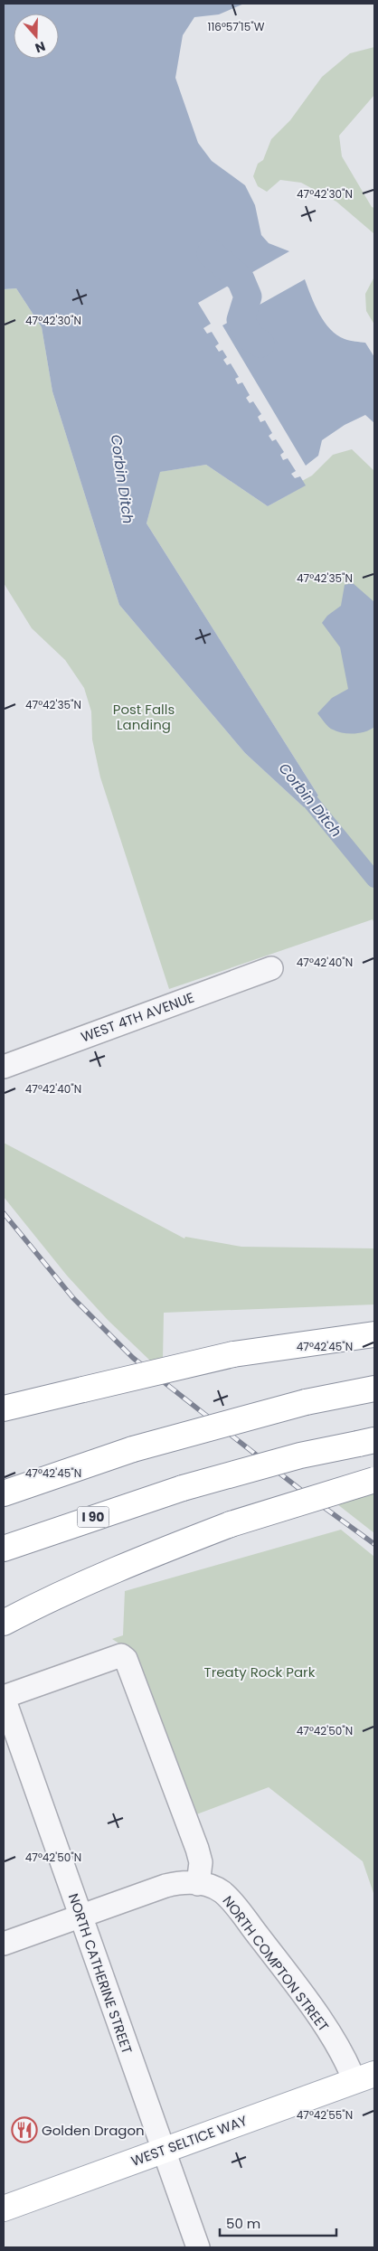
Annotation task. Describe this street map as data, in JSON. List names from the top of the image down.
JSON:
{
  "streets": {
    "main road": ["I 90", "WEST SELTICE WAY"],
    "street": ["WEST 4TH AVENUE", "NORTH COMPTON STREET", "NORTH CATHERINE STREET"]
  },
  "crossings": [
    ["NORTH COMPTON STREET", "WEST SELTICE WAY"],
    ["NORTH CATHERINE STREET", "WEST SELTICE WAY"]
  ],
  "water": ["Corbin Ditch"],
  "parks": ["Post Falls Landing", "Treaty Rock Park"],
  "places": {
    "restaurant": ["Golden Dragon"]
  },
  "scale_bar": "50 m",
  "north": "bottom",
  "coordinates": [
    "116°57'15\"W",
    "47°42'30\"N",
    "47°42'35\"N",
    "47°42'40\"N",
    "47°42'45\"N",
    "47°42'50\"N",
    "47°42'55\"N"
  ]
}
